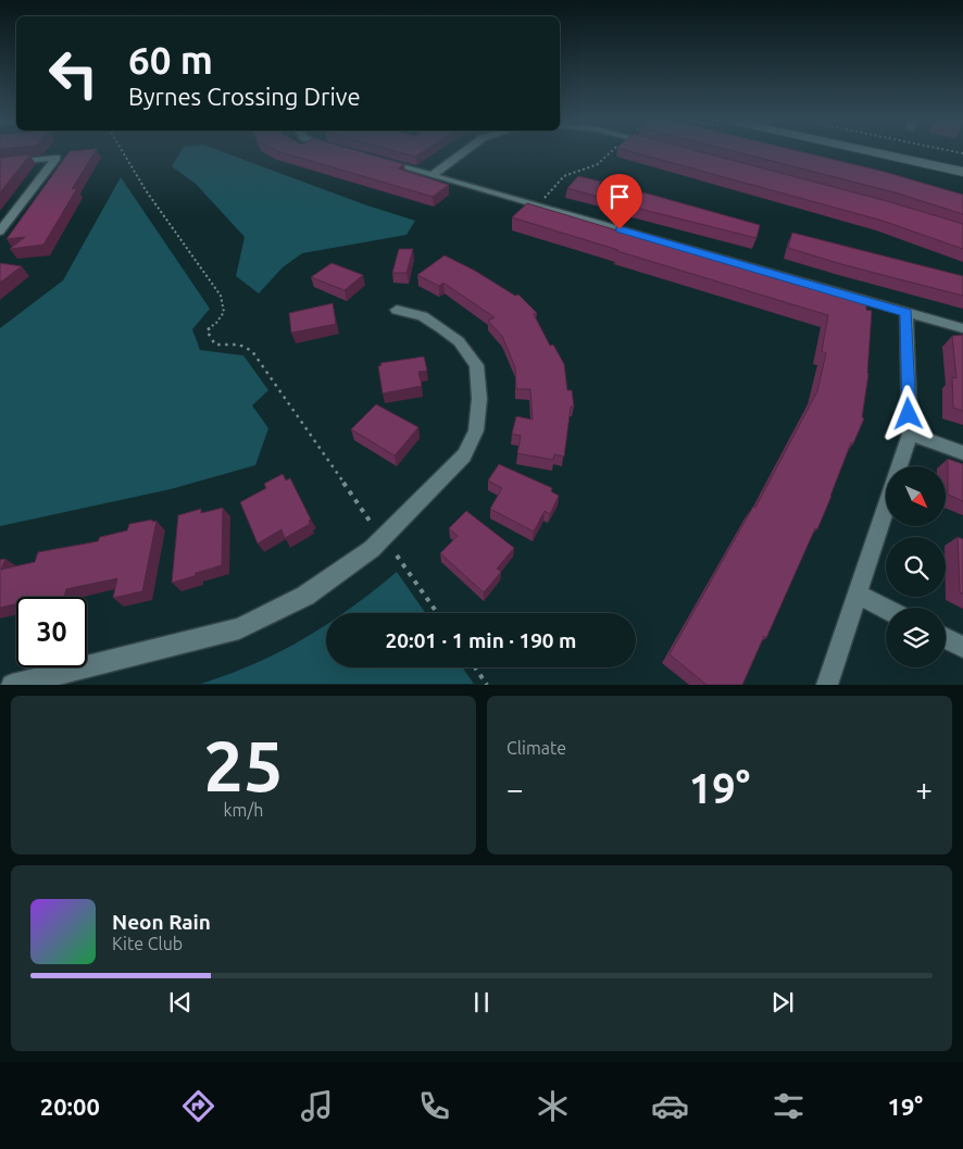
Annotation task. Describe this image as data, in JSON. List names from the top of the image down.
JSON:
{
  "north": "bottom right",
  "page": {
    "turn": ["60 m", "Byrnes Crossing Drive"],
    "limit": "30",
    "trip": "20:01 · 1 min · 190 m",
    "tile": [
      ["25", "km/h"],
      "Climate"
    ],
    "heat": ["−", "19°", "+"],
    "song": ["Neon Rain", "Kite Club"],
    "tabs": ["20:00", "19°"]
  }
}
